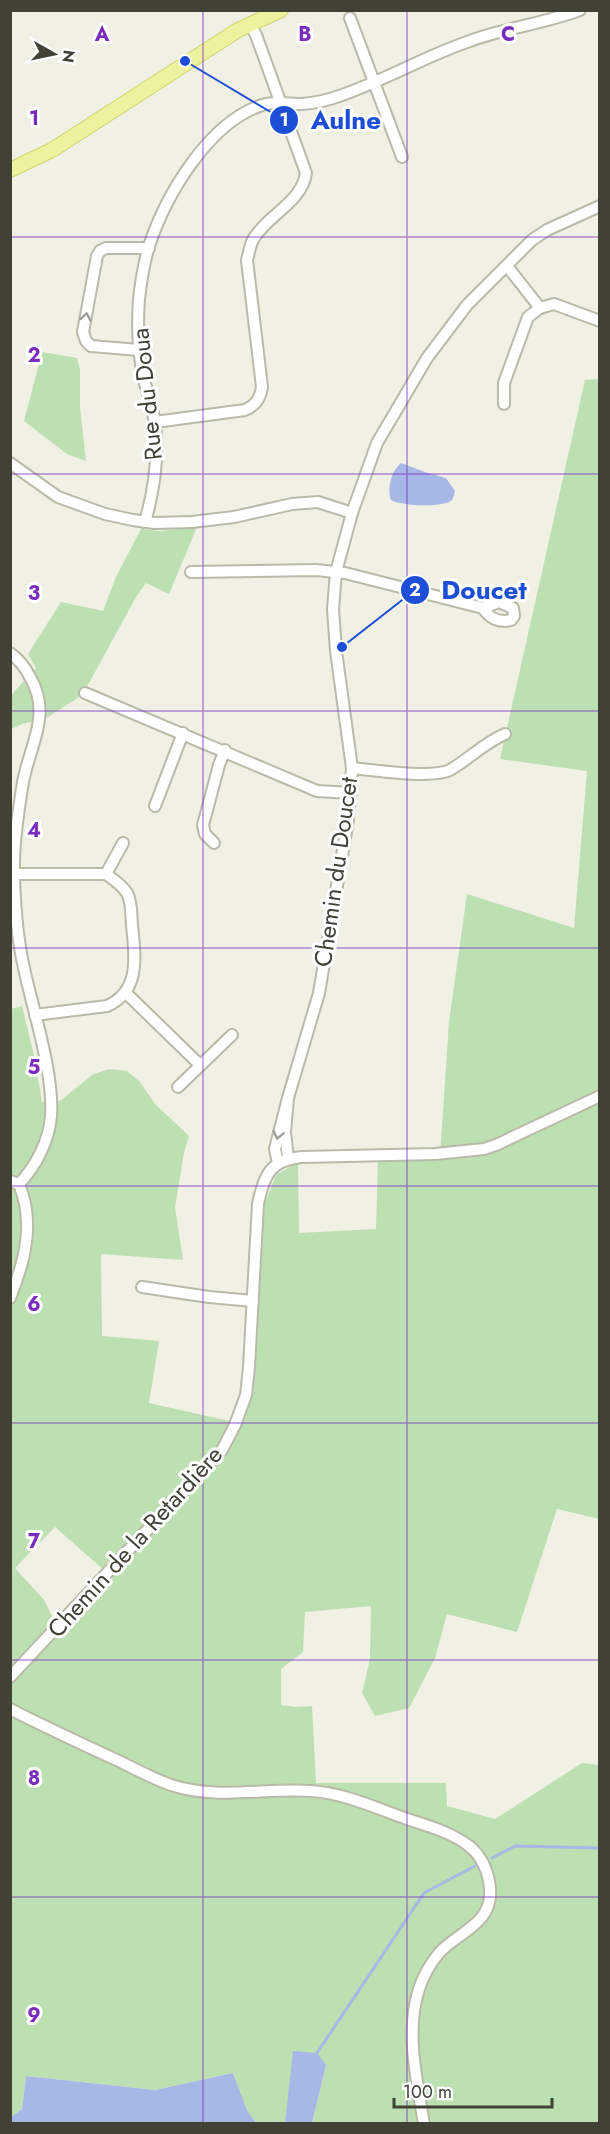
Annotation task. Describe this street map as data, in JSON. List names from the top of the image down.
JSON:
{
  "streets": {
    "street": ["Rue du Doua", "Chemin du Doucet", "Chemin de la Retardière"]
  },
  "crossings": [
    ["Chemin du Doucet", "Chemin de la Retardière"]
  ],
  "places": ["Aulne", "Doucet"],
  "scale_bar": "100 m",
  "north": "right",
  "grid": {
    "columns": ["A", "B", "C"],
    "rows": [
      "1",
      "2",
      "3",
      "4",
      "5",
      "6",
      "7",
      "8",
      "9"
    ]
  }
}
